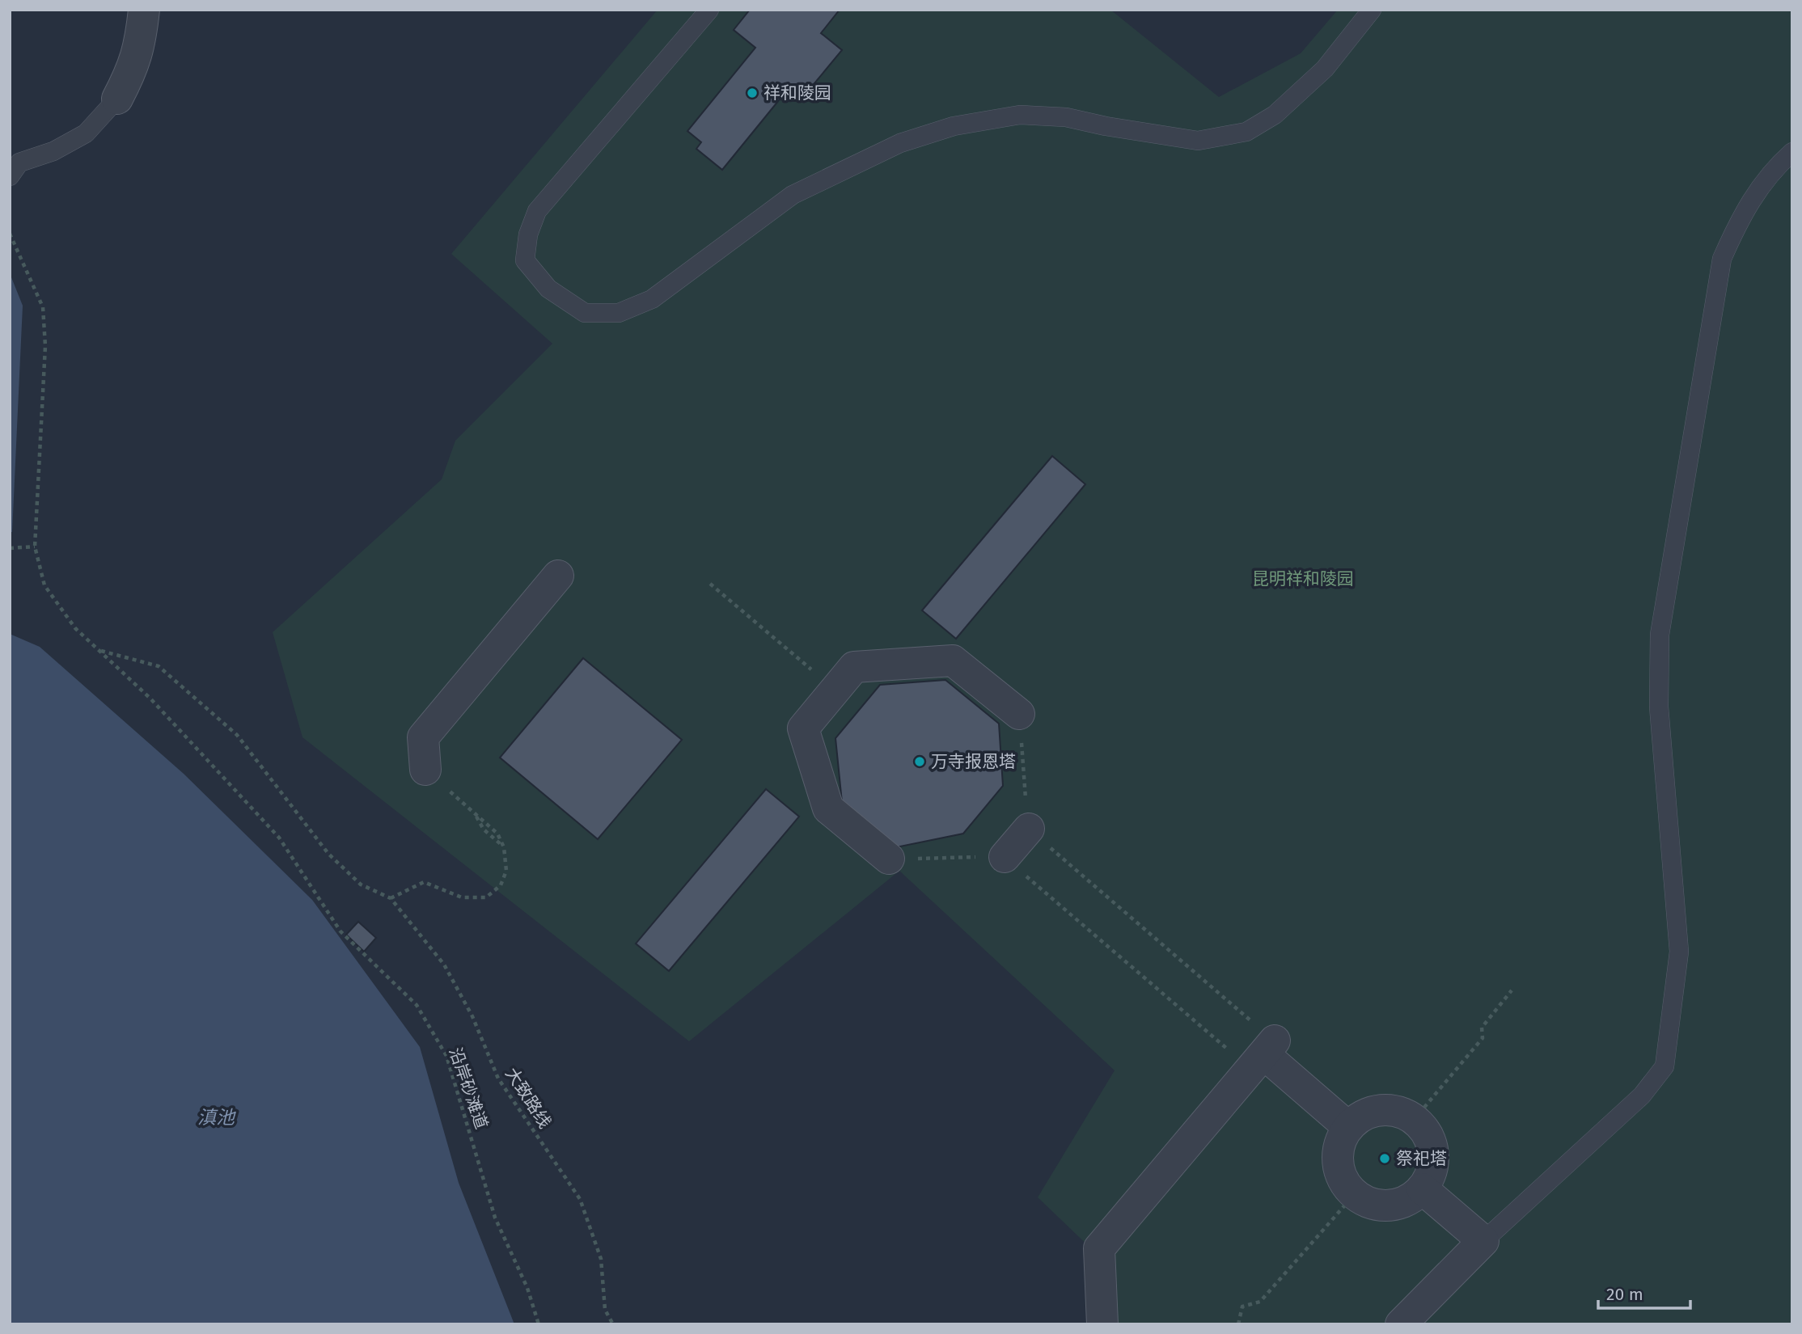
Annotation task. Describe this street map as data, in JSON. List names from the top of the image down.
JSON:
{
  "streets": {
    "path": ["沿岸砂滩道", "大致路线"]
  },
  "water": ["滇池"],
  "parks": ["昆明祥和陵园"],
  "places": ["祥和陵园", "万寺报恩塔", "祭祀塔"],
  "scale_bar": "20 m"
}
